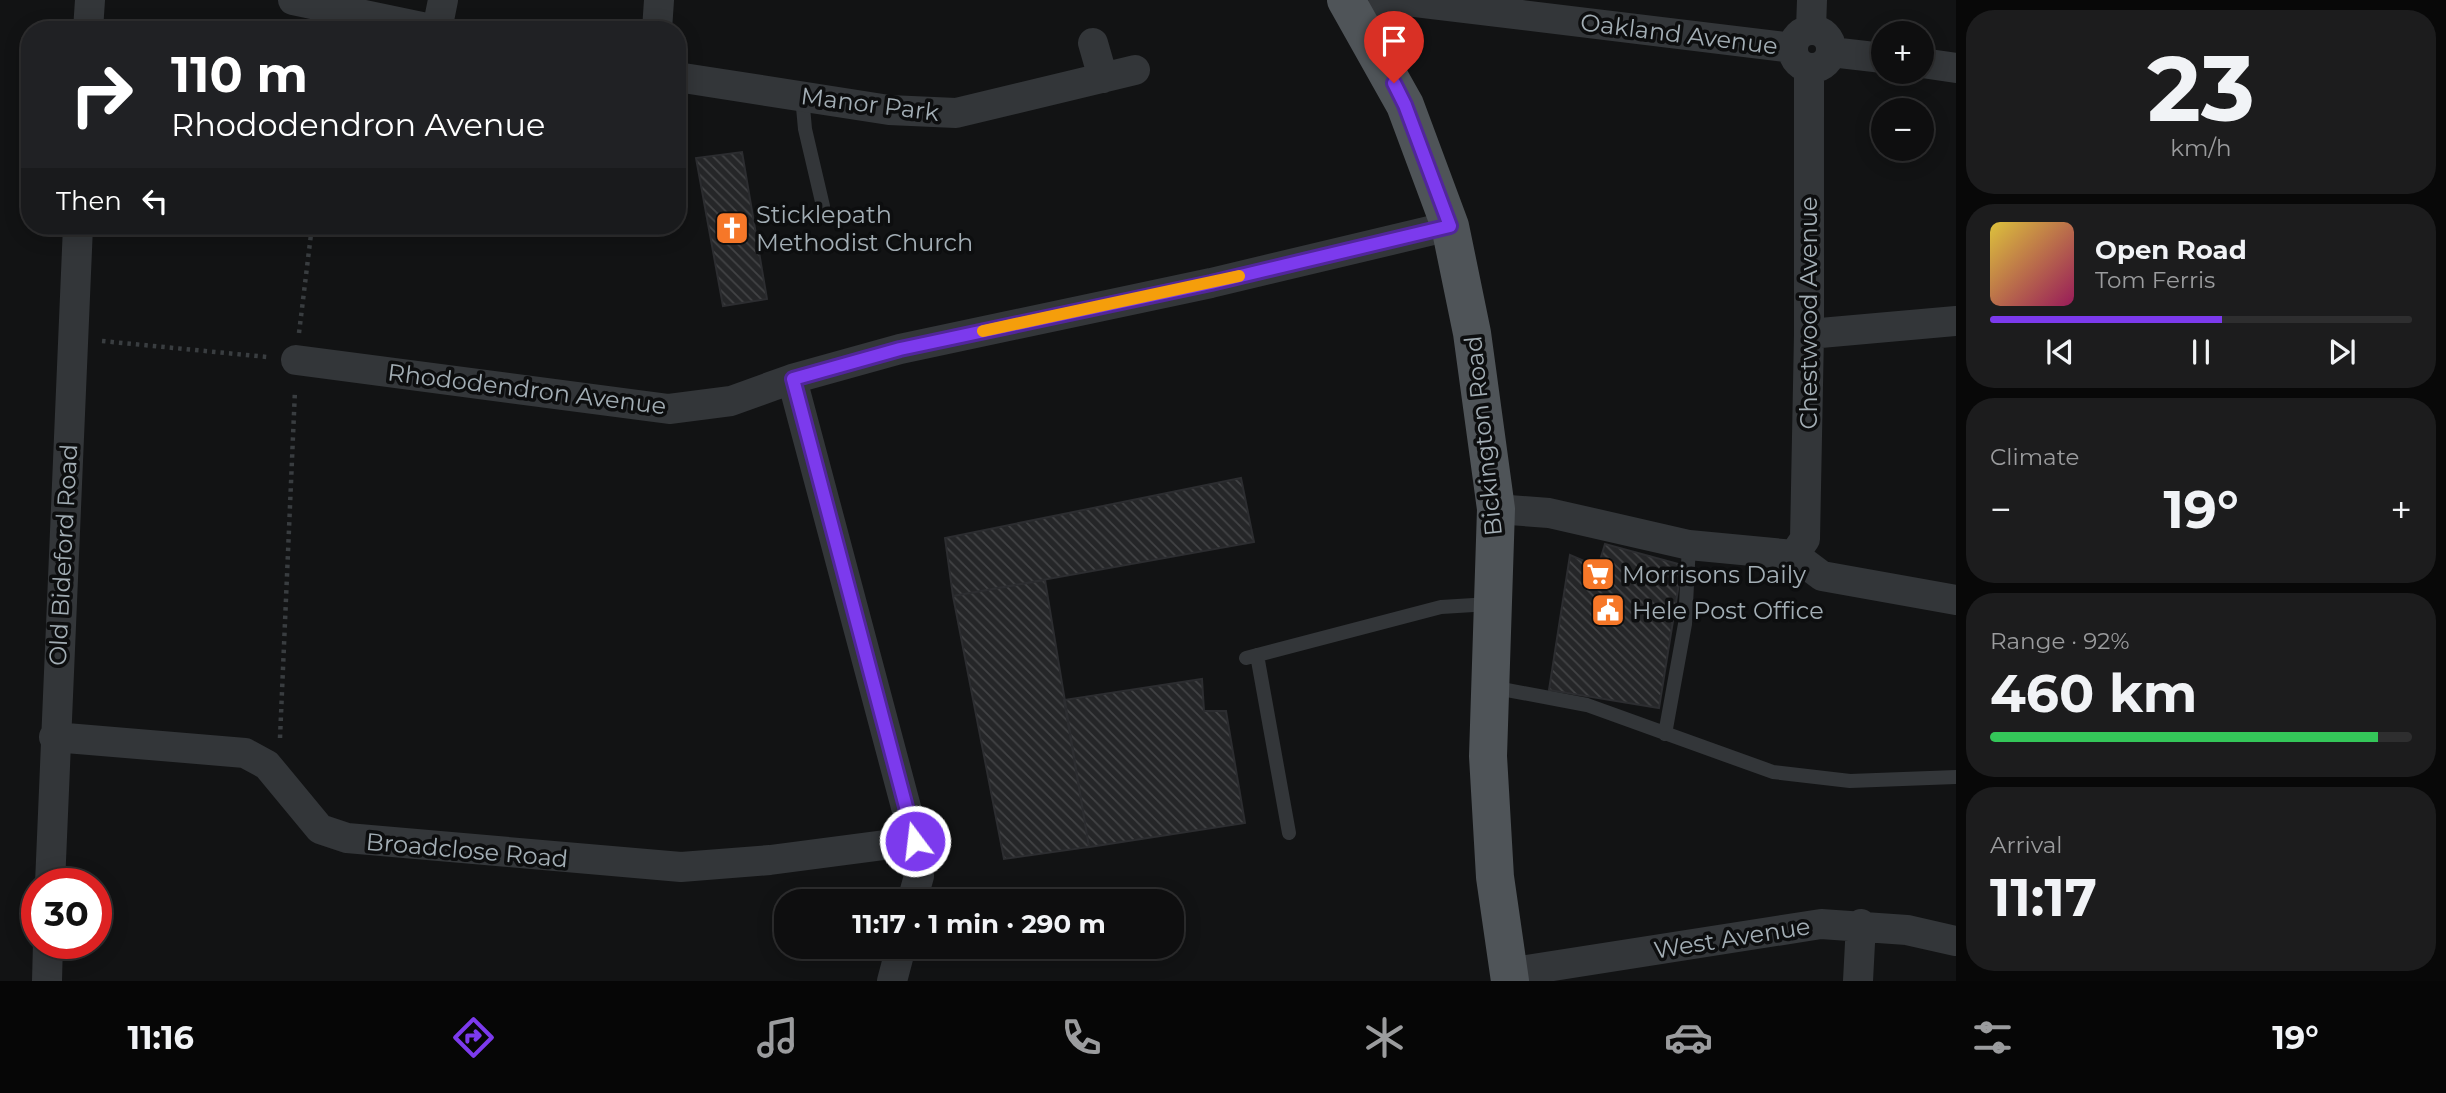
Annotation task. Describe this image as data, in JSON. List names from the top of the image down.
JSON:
{
  "streets": {
    "main road": ["Bickington Road"],
    "street": [
      "Oakland Avenue",
      "Manor Park",
      "Chestwood Avenue",
      "Rhododendron Avenue",
      "Old Bideford Road",
      "Broadclose Road",
      "West Avenue"
    ]
  },
  "crossings": [
    ["Oakland Avenue", "Chestwood Avenue"],
    ["Oakland Avenue", "Bickington Road"],
    ["Rhododendron Avenue", "Bickington Road"],
    ["Bickington Road", "West Avenue"],
    ["Old Bideford Road", "Broadclose Road"]
  ],
  "places": {
    "church": ["Sticklepath Methodist Church"],
    "supermarket": ["Morrisons Daily"],
    "public building": ["Hele Post Office"]
  },
  "page": {
    "tile": [
      ["23", "km/h"],
      "Climate",
      ["Range · 92%", "460 km"],
      ["Arrival", "11:17"]
    ],
    "map_buttons": ["+", "−"],
    "turn": ["110 m", "Rhododendron Avenue"],
    "then": "Then",
    "song": ["Open Road", "Tom Ferris"],
    "heat": ["−", "19°", "+"],
    "limit": "30",
    "trip": "11:17 · 1 min · 290 m",
    "tabs": ["11:16", "19°"]
  }
}
